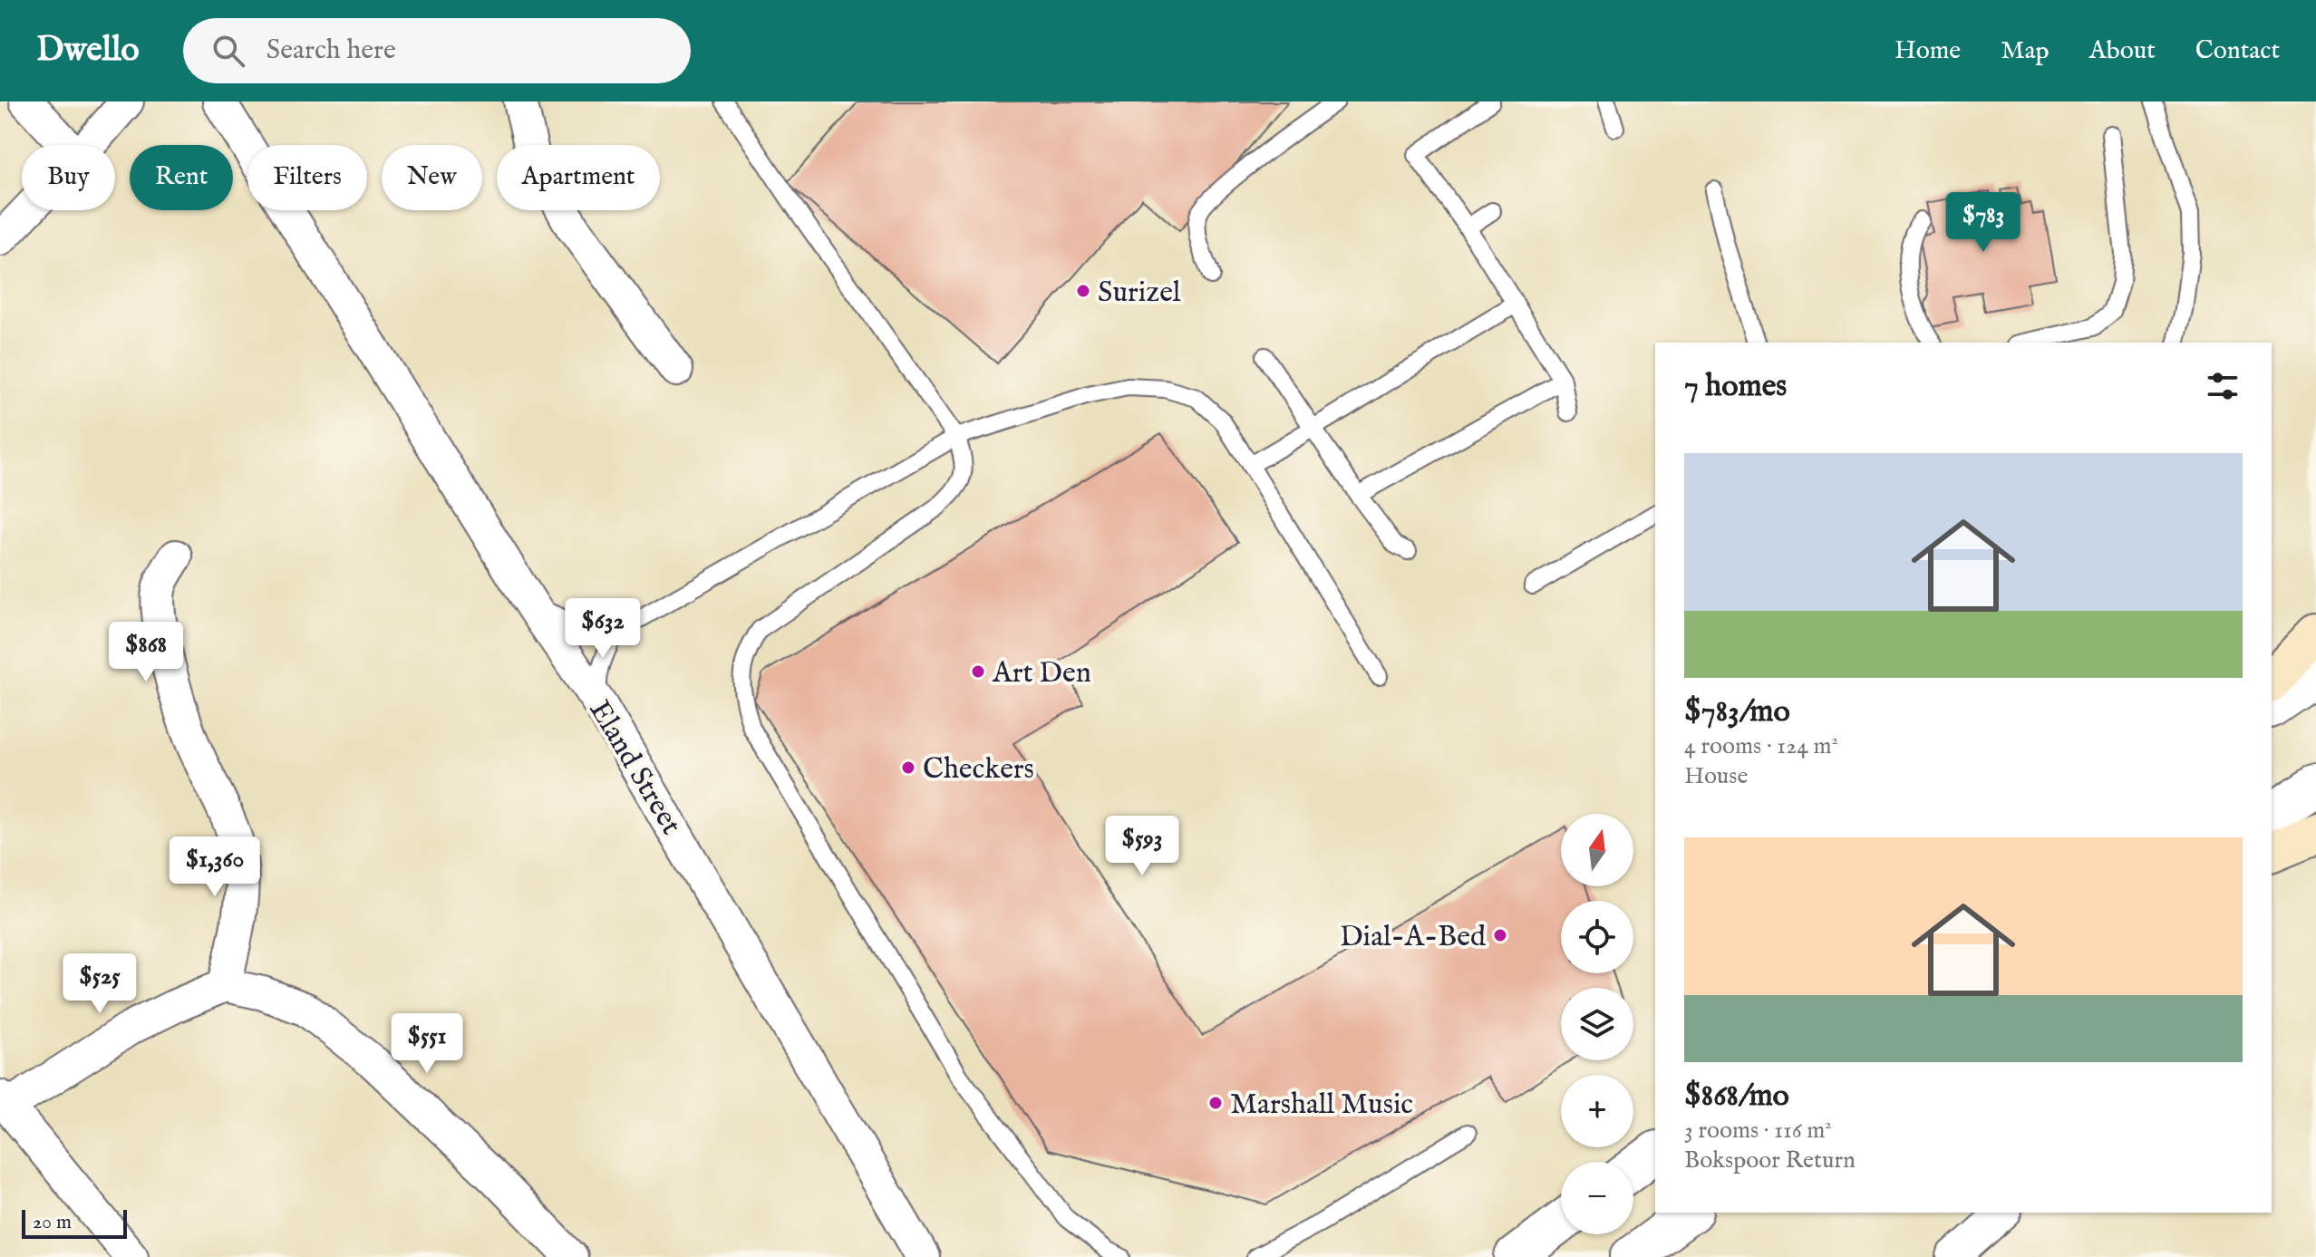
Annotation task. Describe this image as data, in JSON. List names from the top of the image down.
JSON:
{
  "streets": {
    "street": ["Eland Street"]
  },
  "places": [
    "Surizel",
    "Art Den",
    "Checkers",
    "Dial-A-Bed",
    "Marshall Music"
  ],
  "scale_bar": "20 m",
  "north": "top",
  "page": {
    "header": "Dwello",
    "search": "Search here",
    "nav": [
      "Home",
      "Map",
      "About",
      "Contact"
    ],
    "chip": [
      "Buy",
      "Rent",
      "Filters",
      "New",
      "Apartment"
    ],
    "price": [
      "$783",
      "$632",
      "$868",
      "$593",
      "$1,360",
      "$525",
      "$551"
    ],
    "heading": "7 homes",
    "list": [
      {
        "name": "$783/mo",
        "note": "4 rooms · 124 m² · House"
      },
      {
        "name": "$868/mo",
        "note": "3 rooms · 116 m² · Bokspoor Return"
      }
    ],
    "map_buttons": ["+", "−"],
    "scale": "20 m"
  }
}
